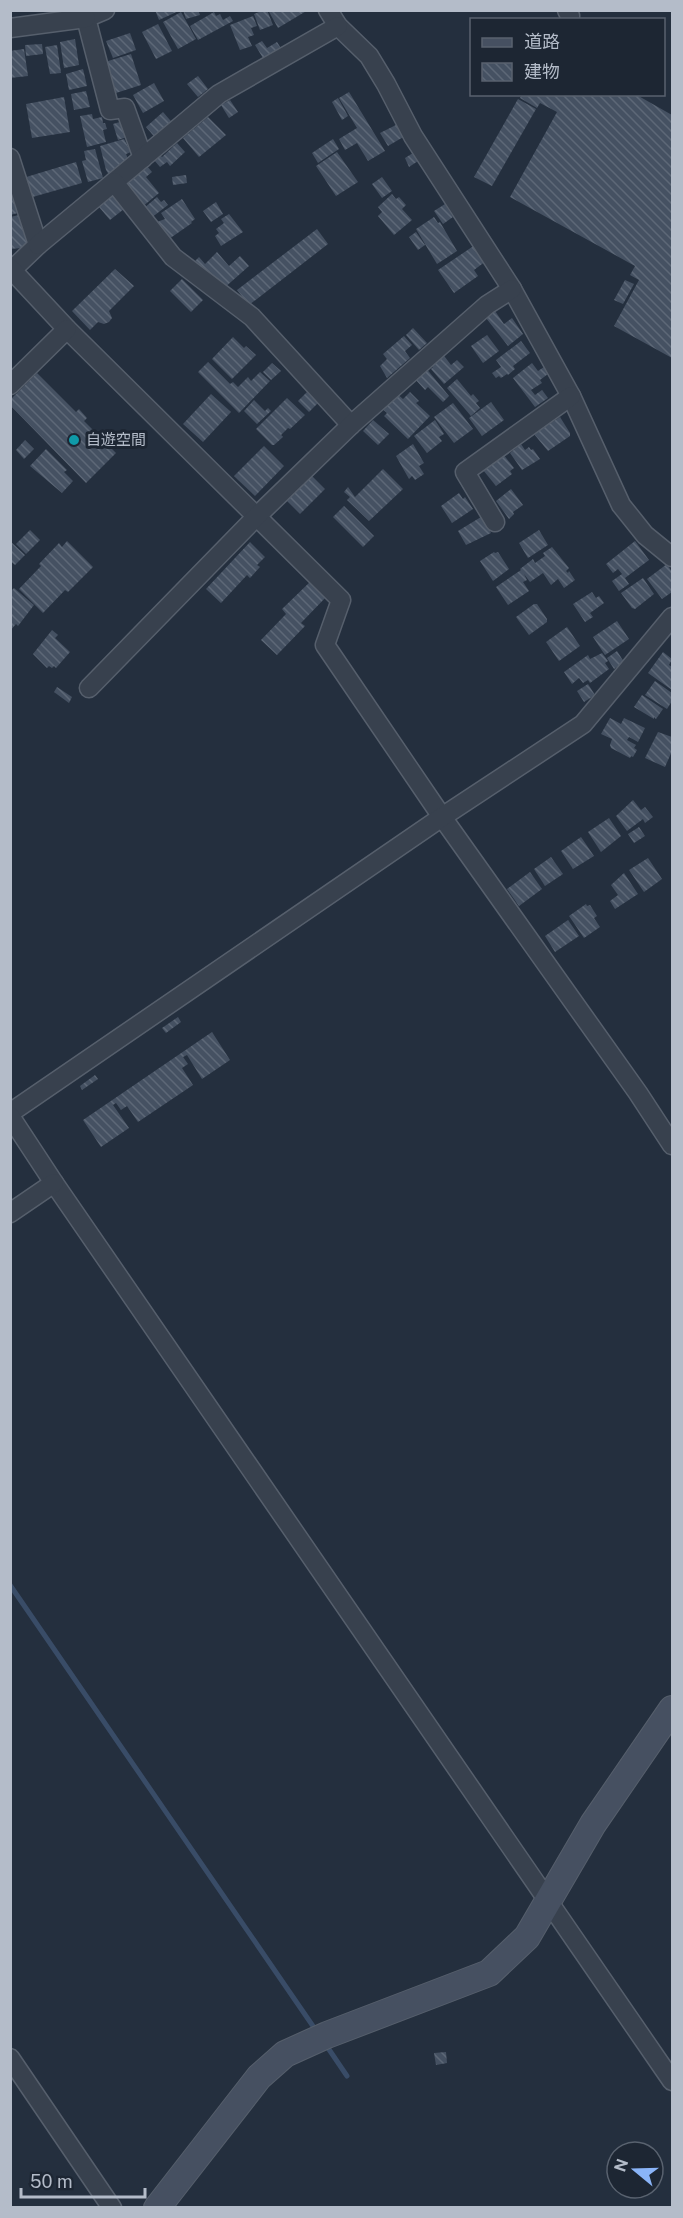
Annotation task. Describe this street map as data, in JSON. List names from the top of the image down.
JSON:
{
  "places": ["自遊空間"],
  "legend": ["道路", "建物"],
  "scale_bar": "50 m",
  "north": "left"
}
